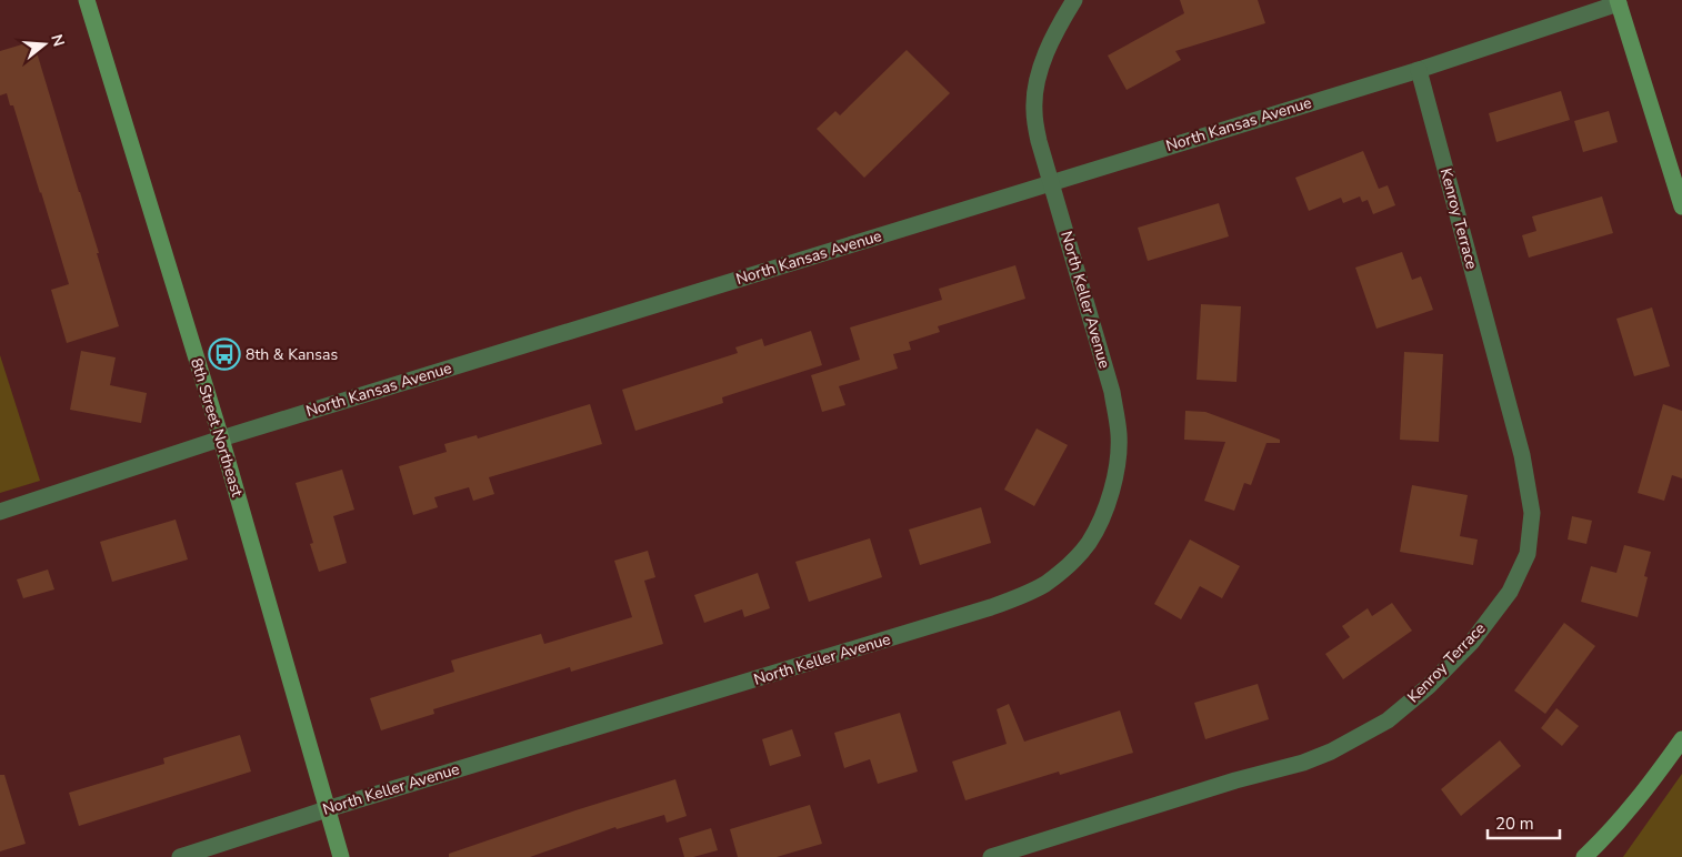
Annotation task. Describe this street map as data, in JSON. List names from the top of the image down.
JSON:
{
  "streets": {
    "street": [
      "North Kansas Avenue",
      "Kenroy Terrace",
      "North Keller Avenue",
      "8th Street Northeast"
    ]
  },
  "crossings": [
    ["North Kansas Avenue", "Kenroy Terrace"],
    ["North Kansas Avenue", "North Keller Avenue"],
    ["North Kansas Avenue", "8th Street Northeast"],
    ["North Keller Avenue", "8th Street Northeast"]
  ],
  "places": {
    "bus stop": ["8th & Kansas"]
  },
  "scale_bar": "20 m",
  "north": "right"
}
